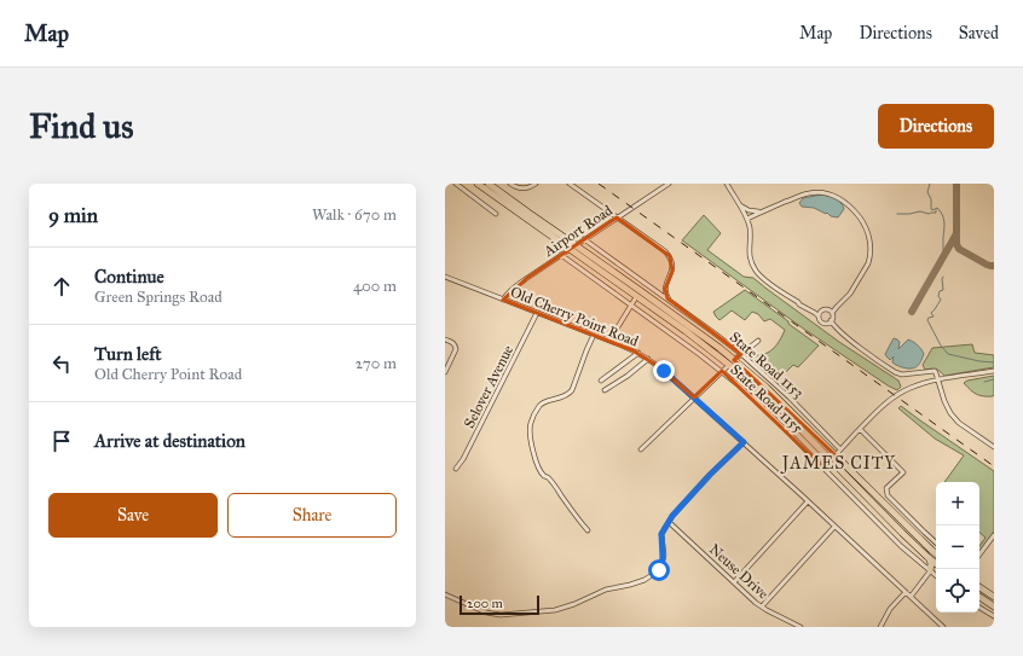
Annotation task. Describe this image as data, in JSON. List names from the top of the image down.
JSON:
{
  "streets": {
    "street": [
      "Airport Road",
      "Old Cherry Point Road",
      "State Road 1153",
      "Selover Avenue",
      "State Road 1155",
      "Neuse Drive"
    ]
  },
  "crossings": [
    ["Airport Road", "Old Cherry Point Road"],
    ["Airport Road", "State Road 1153"],
    ["Airport Road", "State Road 1155"],
    ["Old Cherry Point Road", "Selover Avenue"]
  ],
  "districts": ["JAMES CITY"],
  "scale_bar": "200 m",
  "page": {
    "header": "Map",
    "nav": ["Map", "Directions", "Saved"],
    "buttons": [
      "Directions",
      ["Save", "Share"]
    ],
    "title": "Find us",
    "heading": ["9 min", "Walk · 670 m"],
    "list": [
      ["Continue", "Green Springs Road", "400 m"],
      ["Turn left", "Old Cherry Point Road", "270 m"],
      "Arrive at destination"
    ],
    "map_buttons": ["+", "−"],
    "scale": "200 m"
  }
}
